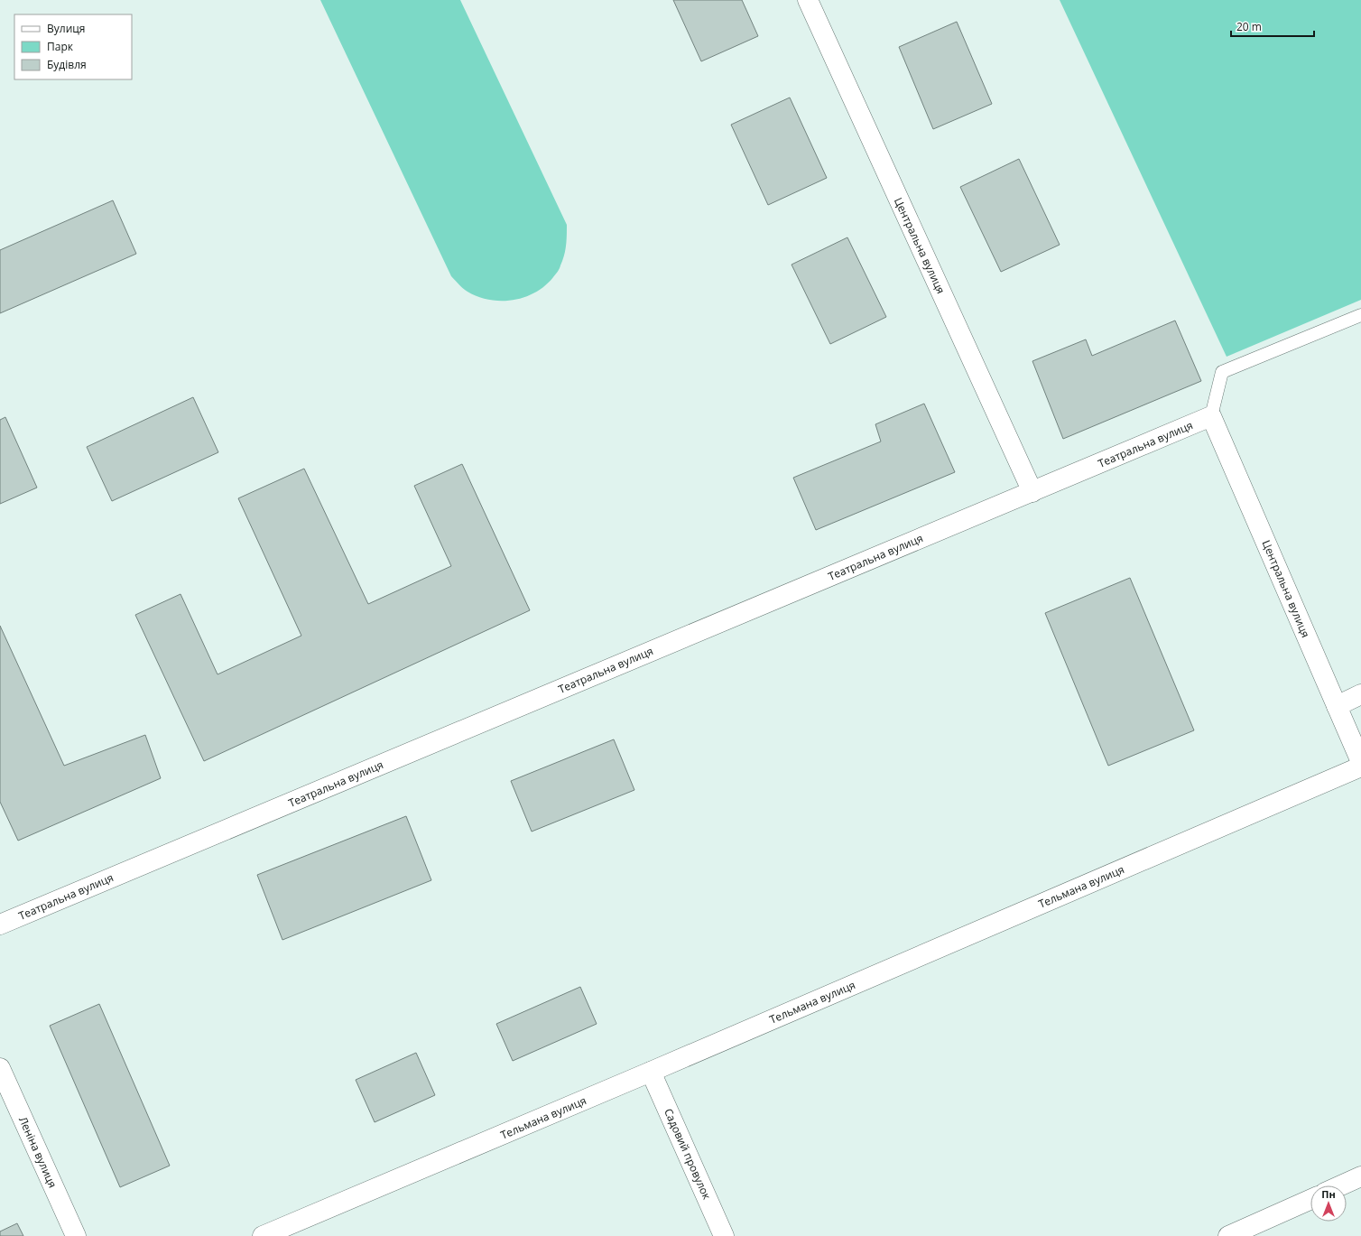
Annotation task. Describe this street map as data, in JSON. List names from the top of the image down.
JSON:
{
  "streets": {
    "street": [
      "Центральна вулиця",
      "Театральна вулиця",
      "Тельмана вулиця",
      "Леніна вулиця",
      "Садовий провулок"
    ]
  },
  "crossings": [
    ["Центральна вулиця", "Театральна вулиця"],
    ["Тельмана вулиця", "Садовий провулок"]
  ],
  "legend": ["Вулиця", "Парк", "Будівля"],
  "scale_bar": "20 m",
  "north": "top"
}
